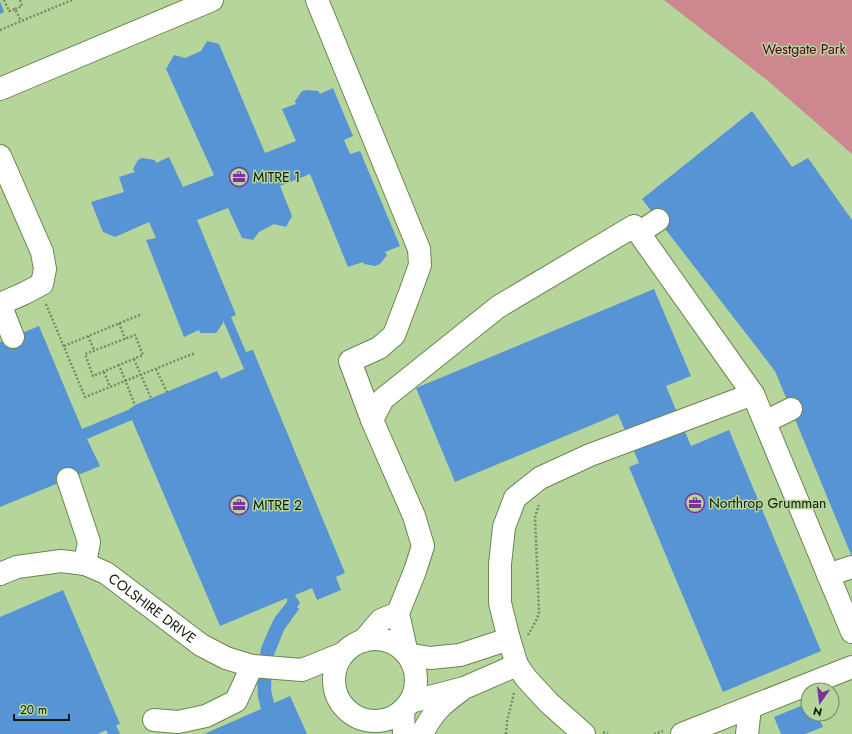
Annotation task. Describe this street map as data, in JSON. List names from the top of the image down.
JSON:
{
  "streets": {
    "street": ["COLSHIRE DRIVE"]
  },
  "parks": ["Westgate Park"],
  "places": {
    "office": ["MITRE 1", "Northrop Grumman", "MITRE 2"]
  },
  "scale_bar": "20 m",
  "north": "bottom"
}
